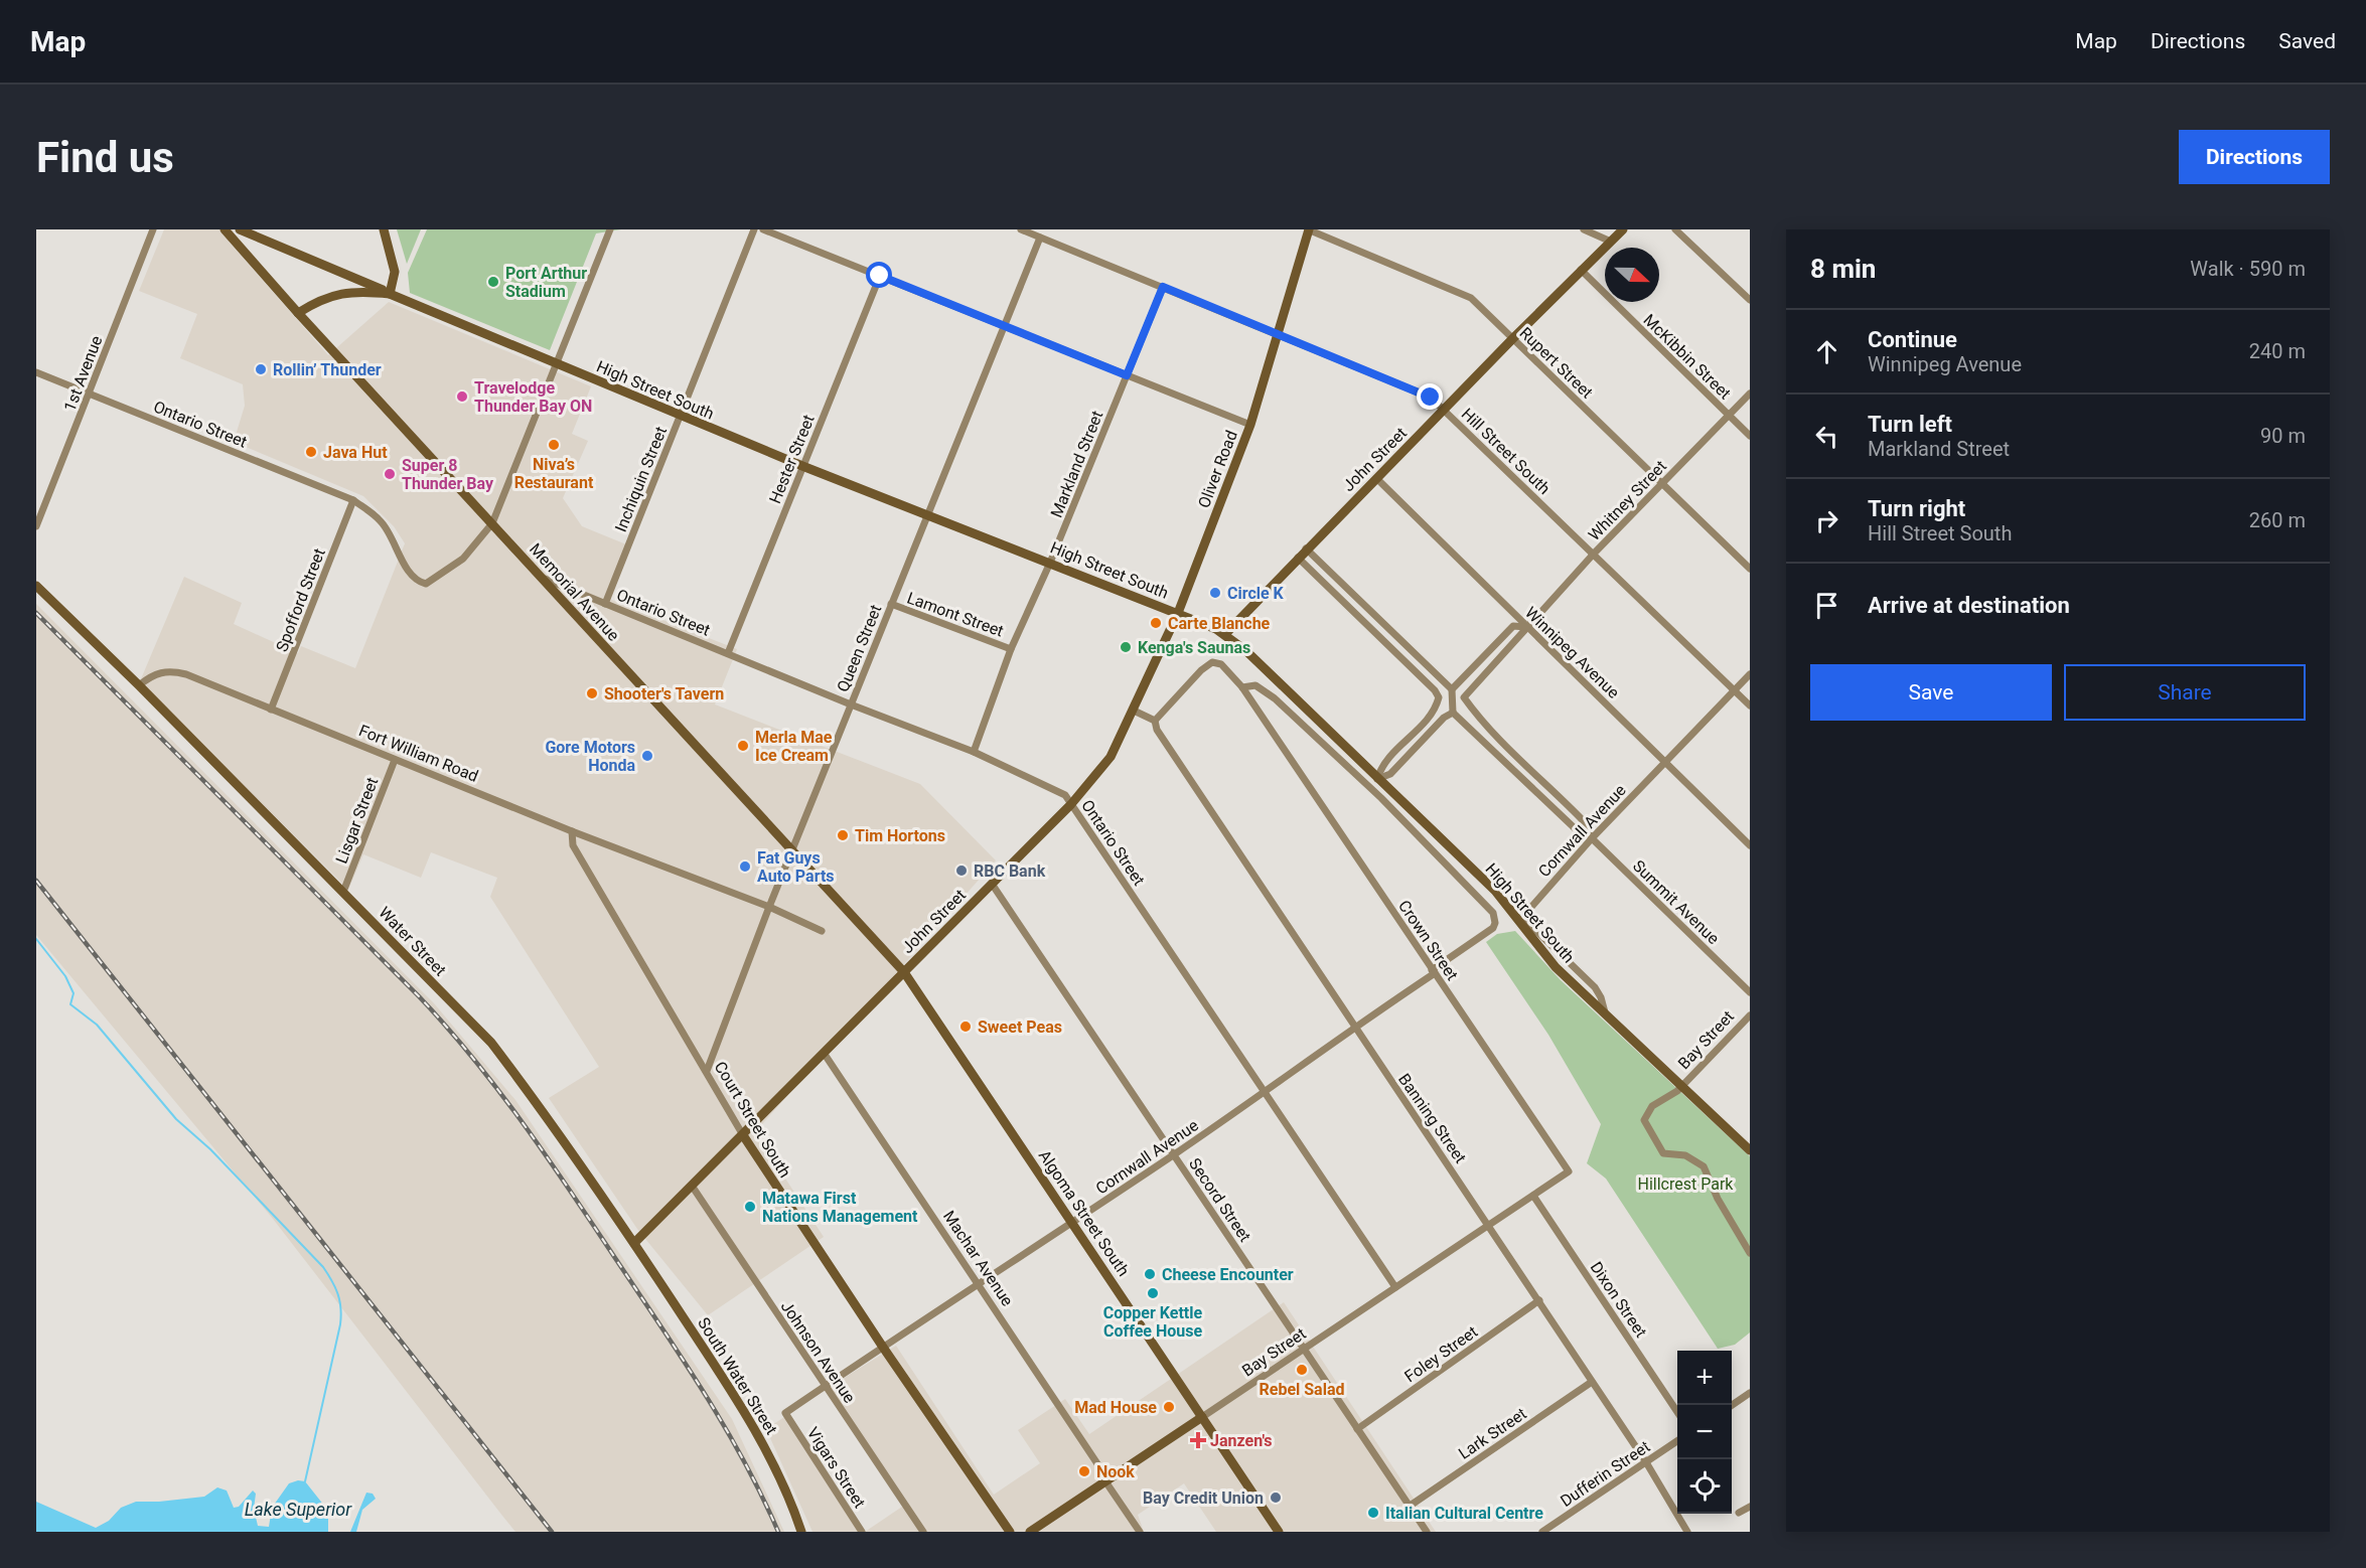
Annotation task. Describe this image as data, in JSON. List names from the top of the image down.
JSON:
{
  "streets": {
    "main road": [
      "High Street South",
      "John Street",
      "Oliver Road",
      "Memorial Avenue",
      "Water Street",
      "Bay Street",
      "Court Street South",
      "Algoma Street South",
      "South Water Street"
    ],
    "street": [
      "McKibbin Street",
      "Rupert Street",
      "1st Avenue",
      "Ontario Street",
      "Hill Street South",
      "Hester Street",
      "Markland Street",
      "Inchiquin Street",
      "Whitney Street",
      "Spofford Street",
      "Lamont Street",
      "Queen Street",
      "Winnipeg Avenue",
      "Fort William Road",
      "Lisgar Street",
      "Cornwall Avenue",
      "Summit Avenue",
      "Crown Street",
      "Banning Street",
      "Secord Street",
      "Machar Avenue",
      "Dixon Street",
      "Johnson Avenue",
      "Foley Street",
      "Lark Street",
      "Vigars Street",
      "Dufferin Street"
    ]
  },
  "crossings": [
    ["McKibbin Street", "John Street"],
    ["McKibbin Street", "Whitney Street"],
    ["Rupert Street", "John Street"],
    ["Rupert Street", "Oliver Road"],
    ["Rupert Street", "Whitney Street"],
    ["1st Avenue", "Ontario Street"],
    ["High Street South", "Hester Street"],
    ["High Street South", "John Street"],
    ["High Street South", "Markland Street"],
    ["High Street South", "Oliver Road"],
    ["High Street South", "Inchiquin Street"],
    ["High Street South", "Memorial Avenue"],
    ["High Street South", "Queen Street"],
    ["High Street South", "Cornwall Avenue"],
    ["High Street South", "Bay Street"],
    ["Ontario Street", "Hester Street"],
    ["Ontario Street", "John Street"],
    ["Ontario Street", "Markland Street"],
    ["Ontario Street", "Inchiquin Street"],
    ["Ontario Street", "Memorial Avenue"],
    ["Ontario Street", "Spofford Street"],
    ["Ontario Street", "Queen Street"],
    ["Ontario Street", "Cornwall Avenue"],
    ["Ontario Street", "Bay Street"],
    ["Hill Street South", "John Street"],
    ["Hill Street South", "Markland Street"],
    ["Hill Street South", "Oliver Road"],
    ["Hill Street South", "Whitney Street"],
    ["Hill Street South", "Queen Street"],
    ["Hill Street South", "Cornwall Avenue"],
    ["John Street", "Oliver Road"],
    ["John Street", "Memorial Avenue"],
    ["John Street", "Winnipeg Avenue"],
    ["John Street", "Water Street"],
    ["John Street", "Court Street South"],
    ["John Street", "Secord Street"],
    ["John Street", "Algoma Street South"],
    ["John Street", "Machar Avenue"],
    ["John Street", "Johnson Avenue"],
    ["John Street", "South Water Street"],
    ["Markland Street", "Lamont Street"],
    ["Whitney Street", "Winnipeg Avenue"],
    ["Whitney Street", "Summit Avenue"],
    ["Memorial Avenue", "Queen Street"],
    ["Memorial Avenue", "Algoma Street South"],
    ["Spofford Street", "Fort William Road"],
    ["Lamont Street", "Queen Street"],
    ["Queen Street", "Fort William Road"],
    ["Queen Street", "Court Street South"],
    ["Winnipeg Avenue", "Cornwall Avenue"],
    ["Fort William Road", "Lisgar Street"],
    ["Fort William Road", "Water Street"],
    ["Fort William Road", "Court Street South"],
    ["Lisgar Street", "Water Street"],
    ["Cornwall Avenue", "Summit Avenue"],
    ["Cornwall Avenue", "Crown Street"],
    ["Cornwall Avenue", "Banning Street"],
    ["Cornwall Avenue", "Court Street South"],
    ["Cornwall Avenue", "Secord Street"],
    ["Cornwall Avenue", "Algoma Street South"],
    ["Cornwall Avenue", "Machar Avenue"],
    ["Cornwall Avenue", "Johnson Avenue"],
    ["Cornwall Avenue", "Vigars Street"],
    ["Crown Street", "Bay Street"],
    ["Crown Street", "Dixon Street"],
    ["Water Street", "South Water Street"],
    ["Bay Street", "Banning Street"],
    ["Bay Street", "Secord Street"],
    ["Bay Street", "Algoma Street South"],
    ["Bay Street", "Machar Avenue"],
    ["Bay Street", "Dixon Street"],
    ["Banning Street", "Foley Street"],
    ["Banning Street", "Lark Street"],
    ["Banning Street", "Dufferin Street"],
    ["Secord Street", "Foley Street"],
    ["Secord Street", "Lark Street"]
  ],
  "water": ["Lake Superior"],
  "parks": ["Hillcrest Park"],
  "places": {
    "other": [
      "Port Arthur Stadium",
      "Rollin’ Thunder",
      "Travelodge Thunder Bay ON",
      "Niva’s Restaurant",
      "Java Hut",
      "Super 8 Thunder Bay",
      "Circle K",
      "Carte Blanche",
      "Kenga's Saunas",
      "Shooter's Tavern",
      "Merla Mae Ice Cream",
      "Gore Motors Honda",
      "Tim Hortons",
      "Fat Guys Auto Parts",
      "RBC Bank",
      "Sweet Peas",
      "Matawa First Nations Management",
      "Cheese Encounter",
      "Copper Kettle Coffee House",
      "Rebel Salad",
      "Mad House",
      "Nook",
      "Bay Credit Union",
      "Italian Cultural Centre"
    ],
    "health": ["Janzen's"]
  },
  "north": "right",
  "page": {
    "header": "Map",
    "nav": ["Map", "Directions", "Saved"],
    "buttons": [
      "Directions",
      ["Save", "Share"]
    ],
    "title": "Find us",
    "heading": ["8 min", "Walk · 590 m"],
    "list": [
      ["Continue", "Winnipeg Avenue", "240 m"],
      ["Turn left", "Markland Street", "90 m"],
      ["Turn right", "Hill Street South", "260 m"],
      "Arrive at destination"
    ],
    "map_buttons": ["+", "−"]
  }
}
